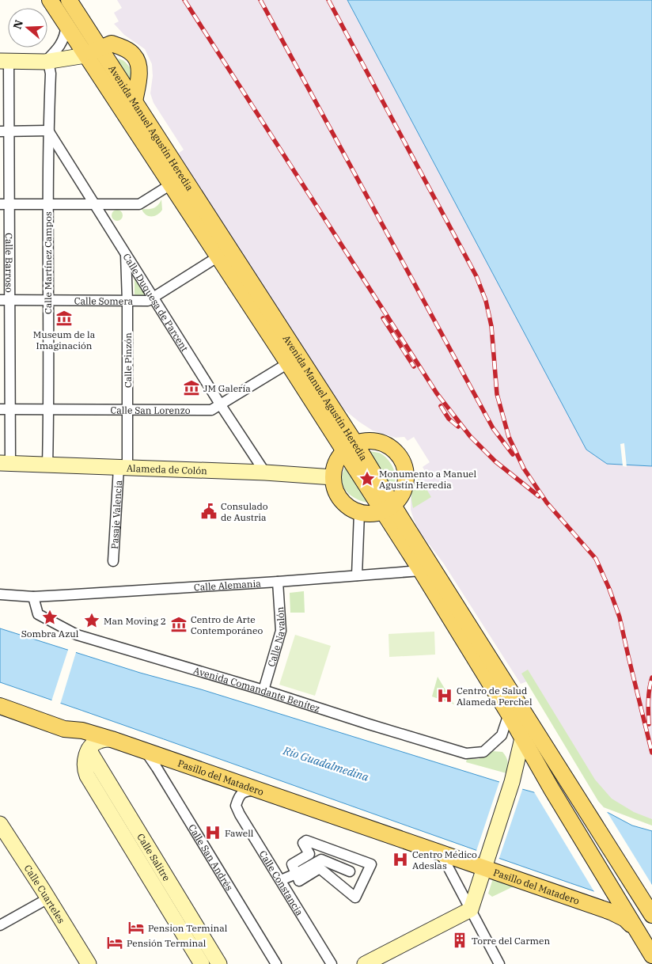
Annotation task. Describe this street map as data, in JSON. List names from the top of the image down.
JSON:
{
  "streets": {
    "main road": [
      "Avenida Manuel Agustín Heredia",
      "Alameda de Colón",
      "Pasillo del Matadero",
      "Calle Salitre",
      "Calle Cuarteles"
    ],
    "street": [
      "Calle Barroso",
      "Calle Martínez Campos",
      "Calle Somera",
      "Calle Duquesa de Parcent",
      "Calle Pinzón",
      "Calle San Lorenzo",
      "Pasaje Valencia",
      "Calle Alemania",
      "Calle Navalón",
      "Avenida Comandante Benítez",
      "Calle San Andrés",
      "Calle Constancia"
    ]
  },
  "crossings": [
    ["Avenida Manuel Agustín Heredia", "Calle Somera"],
    ["Avenida Manuel Agustín Heredia", "Calle San Lorenzo"],
    ["Avenida Manuel Agustín Heredia", "Calle Alemania"],
    ["Avenida Manuel Agustín Heredia", "Avenida Comandante Benítez"],
    ["Avenida Manuel Agustín Heredia", "Pasillo del Matadero"],
    ["Calle Barroso", "Calle Somera"],
    ["Calle Barroso", "Calle San Lorenzo"],
    ["Calle Barroso", "Alameda de Colón"],
    ["Calle Martínez Campos", "Calle Somera"],
    ["Calle Martínez Campos", "Calle Duquesa de Parcent"],
    ["Calle Martínez Campos", "Calle San Lorenzo"],
    ["Calle Martínez Campos", "Alameda de Colón"],
    ["Calle Somera", "Calle Duquesa de Parcent"],
    ["Calle Somera", "Calle Pinzón"],
    ["Calle Duquesa de Parcent", "Calle Pinzón"],
    ["Calle Duquesa de Parcent", "Calle San Lorenzo"],
    ["Calle Duquesa de Parcent", "Alameda de Colón"],
    ["Calle Pinzón", "Calle San Lorenzo"],
    ["Calle Pinzón", "Alameda de Colón"],
    ["Calle Pinzón", "Pasaje Valencia"],
    ["Alameda de Colón", "Pasaje Valencia"],
    ["Calle Alemania", "Calle Navalón"],
    ["Calle Alemania", "Avenida Comandante Benítez"],
    ["Calle Navalón", "Avenida Comandante Benítez"],
    ["Pasillo del Matadero", "Calle San Andrés"],
    ["Pasillo del Matadero", "Calle Constancia"]
  ],
  "water": ["Río Guadalmedina"],
  "places": {
    "museum": ["Museum de la Imaginación", "JM Galería", "Centro de Arte Contemporáneo"],
    "place": ["Monumento a Manuel Agustín Heredia", "Sombra Azul", "Man Moving 2"],
    "public building": ["Consulado de Austria"],
    "hospital": ["Centro de Salud Alameda Perchel", "Fawell", "Centro Médico Adeslas"],
    "hotel": ["Pension Terminal", "Pensión Terminal"],
    "building": ["Torre del Carmen"]
  },
  "north": "left"
}
